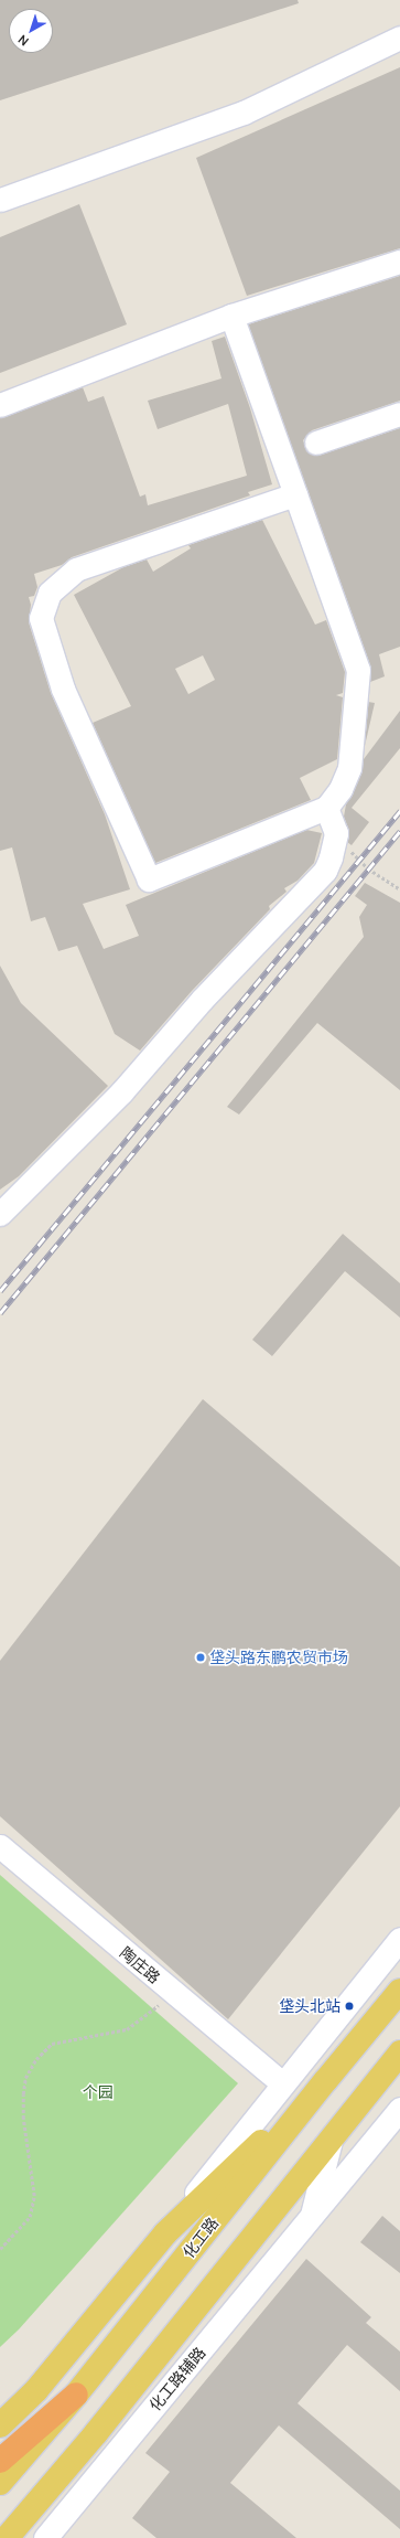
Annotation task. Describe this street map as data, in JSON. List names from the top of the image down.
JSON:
{
  "streets": {
    "main road": ["化工路"],
    "street": ["陶庄路", "化工路辅路"]
  },
  "parks": ["个园"],
  "places": ["垡头路东鹏农贸市场", "垡头北站"],
  "north": "bottom left"
}
